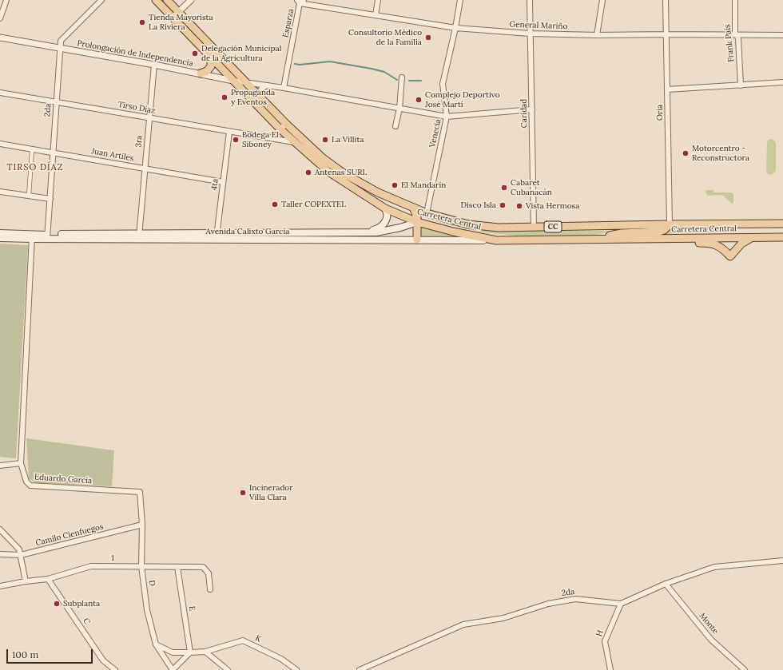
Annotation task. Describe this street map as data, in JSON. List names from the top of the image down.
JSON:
{
  "streets": {
    "main road": ["Carretera Central", "CC", "Avenida Calixto García"],
    "street": [
      "Esparza",
      "General Mariño",
      "Frank País",
      "Prolongación de Independencia",
      "Tirso Díaz",
      "2da",
      "Oria",
      "Caridad",
      "Venecia",
      "3ra",
      "Juan Artiles",
      "4ta",
      "Eduardo García",
      "Camilo Cienfuegos",
      "1",
      "D",
      "E",
      "C",
      "Monte",
      "H",
      "K"
    ]
  },
  "crossings": [
    ["Esparza", "General Mariño"],
    ["Esparza", "Prolongación de Independencia"],
    ["General Mariño", "Frank País"],
    ["General Mariño", "Oria"],
    ["General Mariño", "Caridad"],
    ["General Mariño", "Venecia"],
    ["Prolongación de Independencia", "2da"],
    ["Prolongación de Independencia", "Caridad"],
    ["Prolongación de Independencia", "Venecia"],
    ["Prolongación de Independencia", "3ra"],
    ["Prolongación de Independencia", "Carretera Central"],
    ["Tirso Díaz", "2da"],
    ["Tirso Díaz", "3ra"],
    ["Tirso Díaz", "4ta"],
    ["Tirso Díaz", "Carretera Central"],
    ["2da", "Juan Artiles"],
    ["2da", "Avenida Calixto García"],
    ["2da", "Monte"],
    ["2da", "H"],
    ["Oria", "Carretera Central"],
    ["Caridad", "Carretera Central"],
    ["Venecia", "Carretera Central"],
    ["3ra", "Juan Artiles"],
    ["3ra", "Avenida Calixto García"],
    ["Juan Artiles", "4ta"],
    ["4ta", "Avenida Calixto García"],
    ["Carretera Central", "Avenida Calixto García"],
    ["Eduardo García", "D"],
    ["Camilo Cienfuegos", "D"],
    ["1", "D"],
    ["1", "E"],
    ["1", "C"],
    ["D", "K"],
    ["E", "K"]
  ],
  "districts": ["TIRSO DÍAZ"],
  "places": [
    "Tienda Mayorista La Riviera",
    "Consultorio Médico de la Familia",
    "Delegación Municipal de la Agricultura",
    "Propaganda y Eventos",
    "Complejo Deportivo José Martí",
    "Bodega El Siboney",
    "La Villita",
    "Motorcentro - Reconstructora",
    "Antenas SURL",
    "El Mandarín",
    "Cabaret Cubanacán",
    "Taller COPEXTEL",
    "Disco Isla",
    "Vista Hermosa",
    "Incinerador Villa Clara",
    "Subplanta"
  ],
  "scale_bar": "100 m"
}
